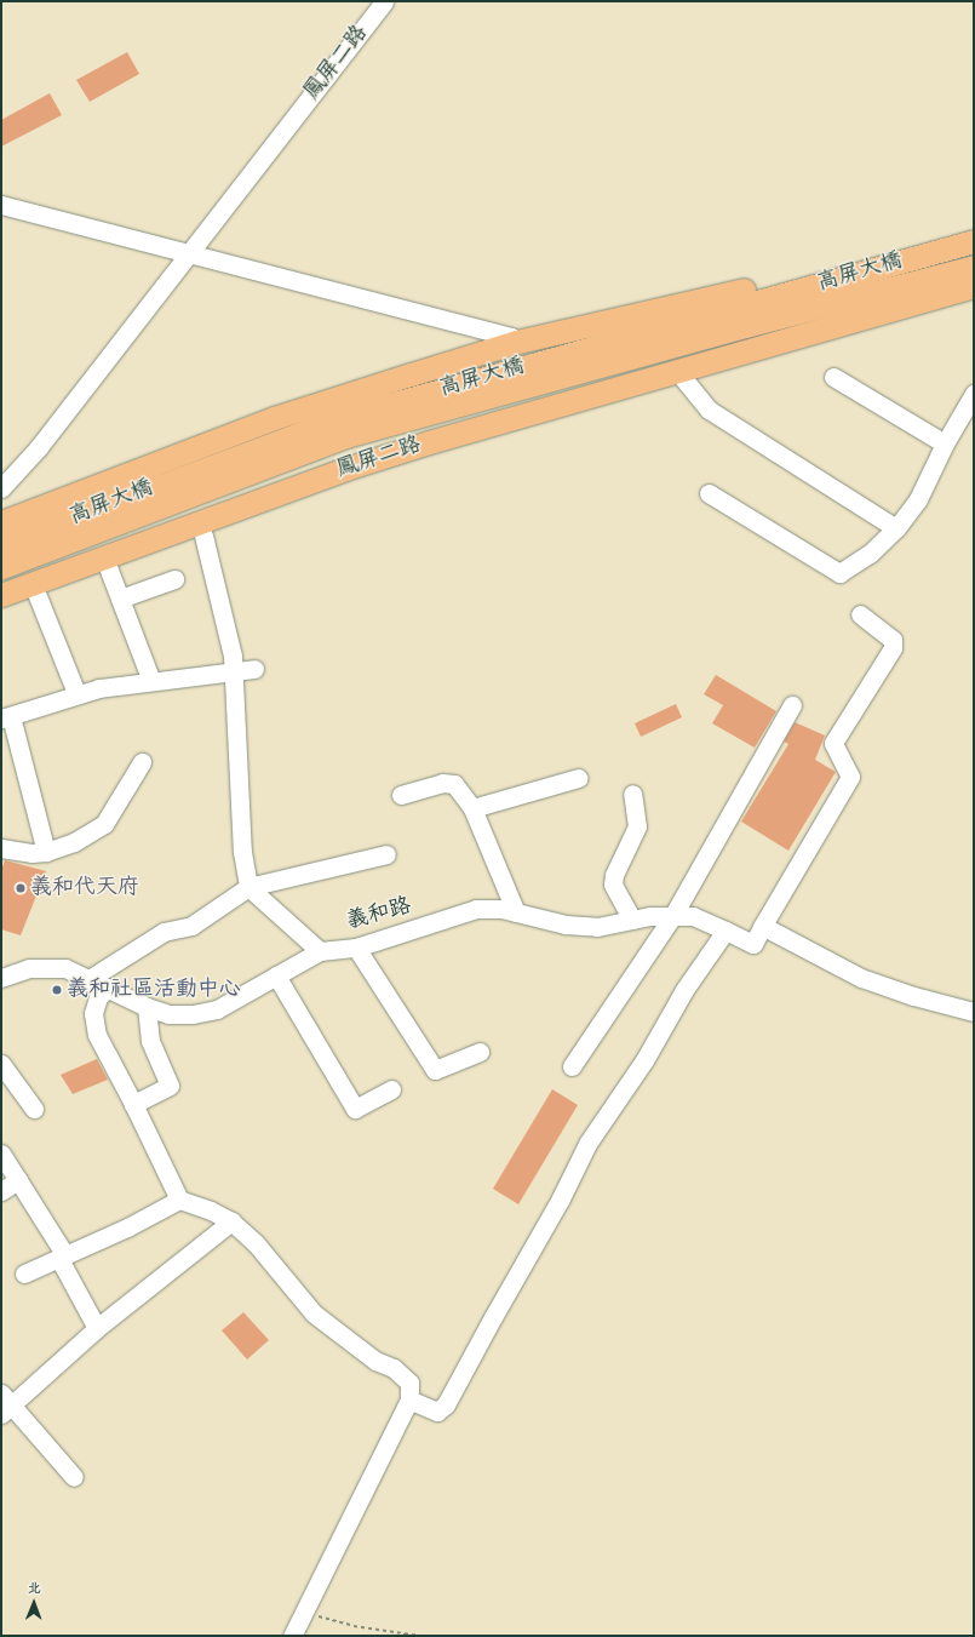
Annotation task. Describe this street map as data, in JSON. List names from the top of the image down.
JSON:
{
  "streets": {
    "main road": ["鳳屏二路", "高屏大橋"],
    "street": ["義和路"]
  },
  "crossings": [
    ["鳳屏二路", "高屏大橋"]
  ],
  "places": ["義和代天府", "義和社區活動中心"],
  "north": "top"
}
